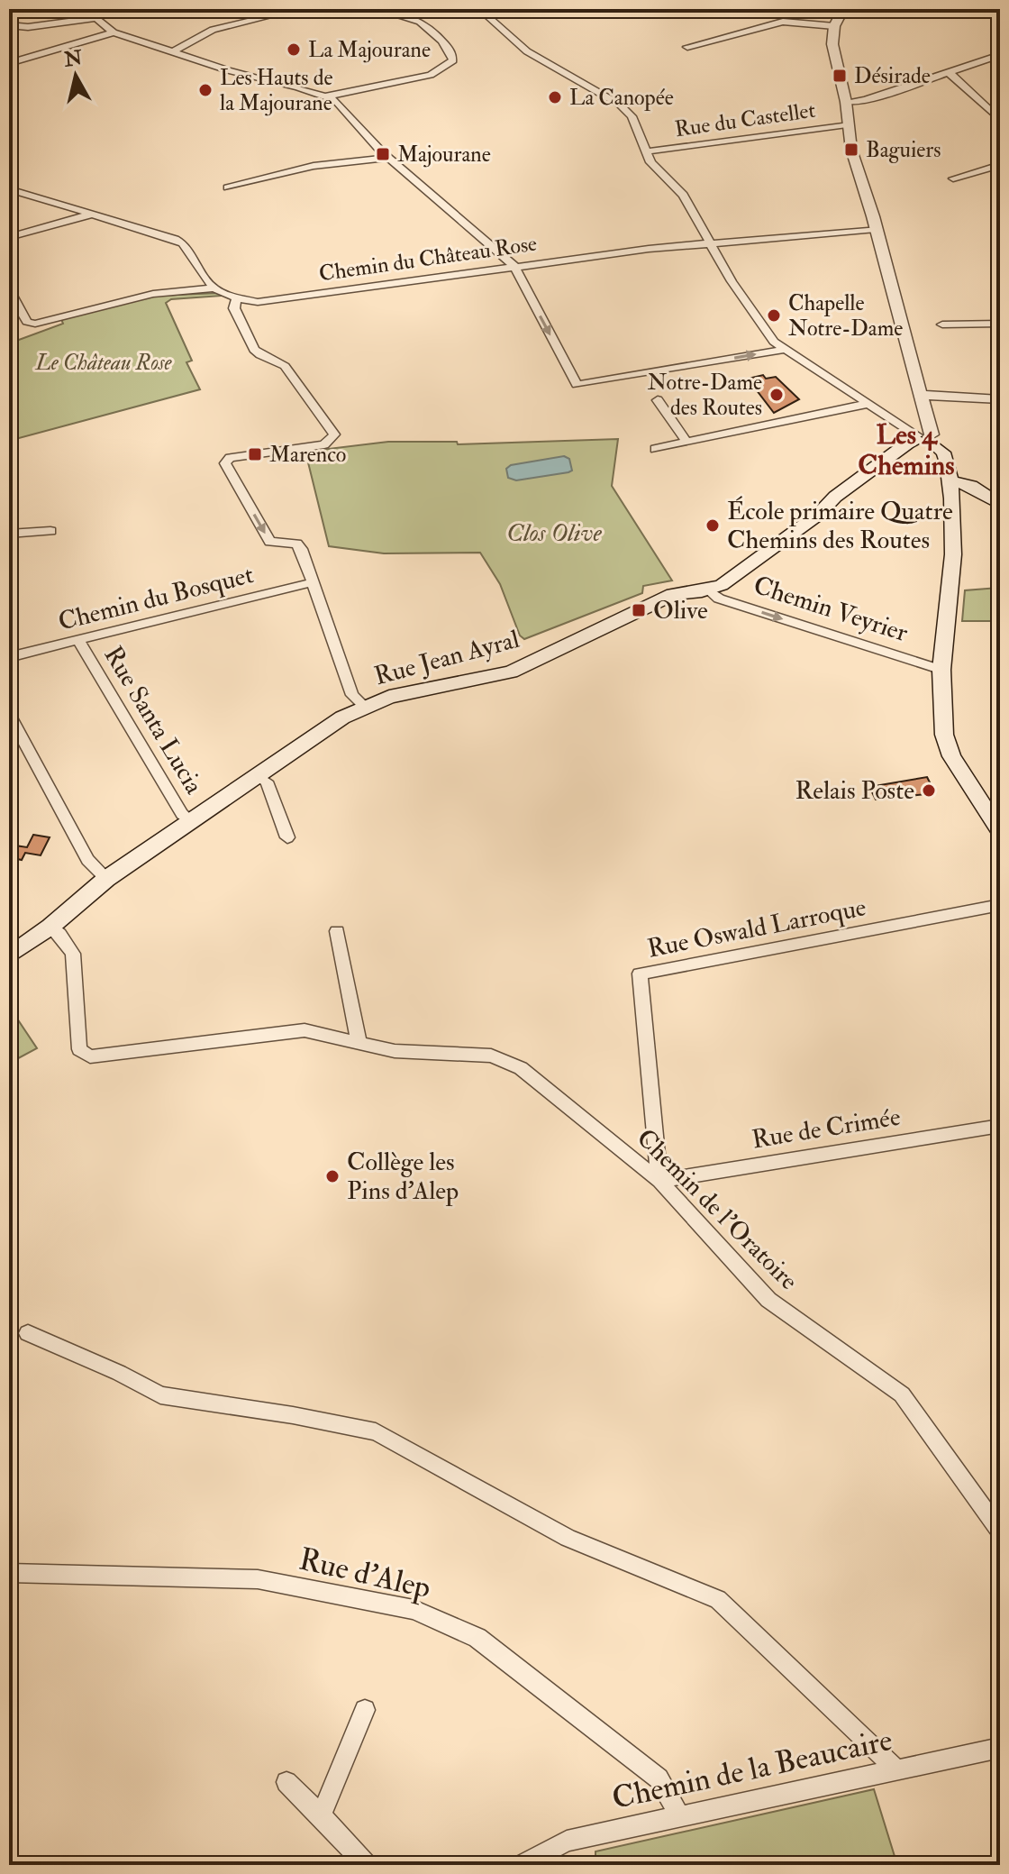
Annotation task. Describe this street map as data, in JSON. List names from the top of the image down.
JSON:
{
  "streets": {
    "main road": ["Rue Jean Ayral"],
    "street": [
      "Rue du Castellet",
      "Chemin du Château Rose",
      "Chemin du Bosquet",
      "Chemin Veyrier",
      "Rue Santa Lucia",
      "Rue Oswald Larroque",
      "Rue de Crimée",
      "Chemin de l'Oratoire",
      "Rue d'Alep",
      "Chemin de la Beaucaire"
    ]
  },
  "crossings": [
    ["Chemin du Bosquet", "Rue Santa Lucia"],
    ["Chemin Veyrier", "Rue Jean Ayral"],
    ["Rue Jean Ayral", "Rue Santa Lucia"],
    ["Rue Jean Ayral", "Chemin de l'Oratoire"],
    ["Rue Oswald Larroque", "Rue de Crimée"],
    ["Rue Oswald Larroque", "Chemin de l'Oratoire"],
    ["Rue de Crimée", "Chemin de l'Oratoire"],
    ["Rue d'Alep", "Chemin de la Beaucaire"]
  ],
  "one_way": ["Chemin Veyrier"],
  "districts": ["Les 4 Chemins"],
  "parks": ["Le Château Rose", "Clos Olive"],
  "places": {
    "other": [
      "La Majourane",
      "Les Hauts de la Majourane",
      "La Canopée",
      "Chapelle Notre-Dame",
      "Notre-Dame des Routes",
      "École primaire Quatre Chemins des Routes",
      "Relais Poste",
      "Collège les Pins d'Alep"
    ],
    "transit": [
      "Désirade",
      "Baguiers",
      "Majourane",
      "Marenco",
      "Olive"
    ]
  },
  "north": "top"
}
